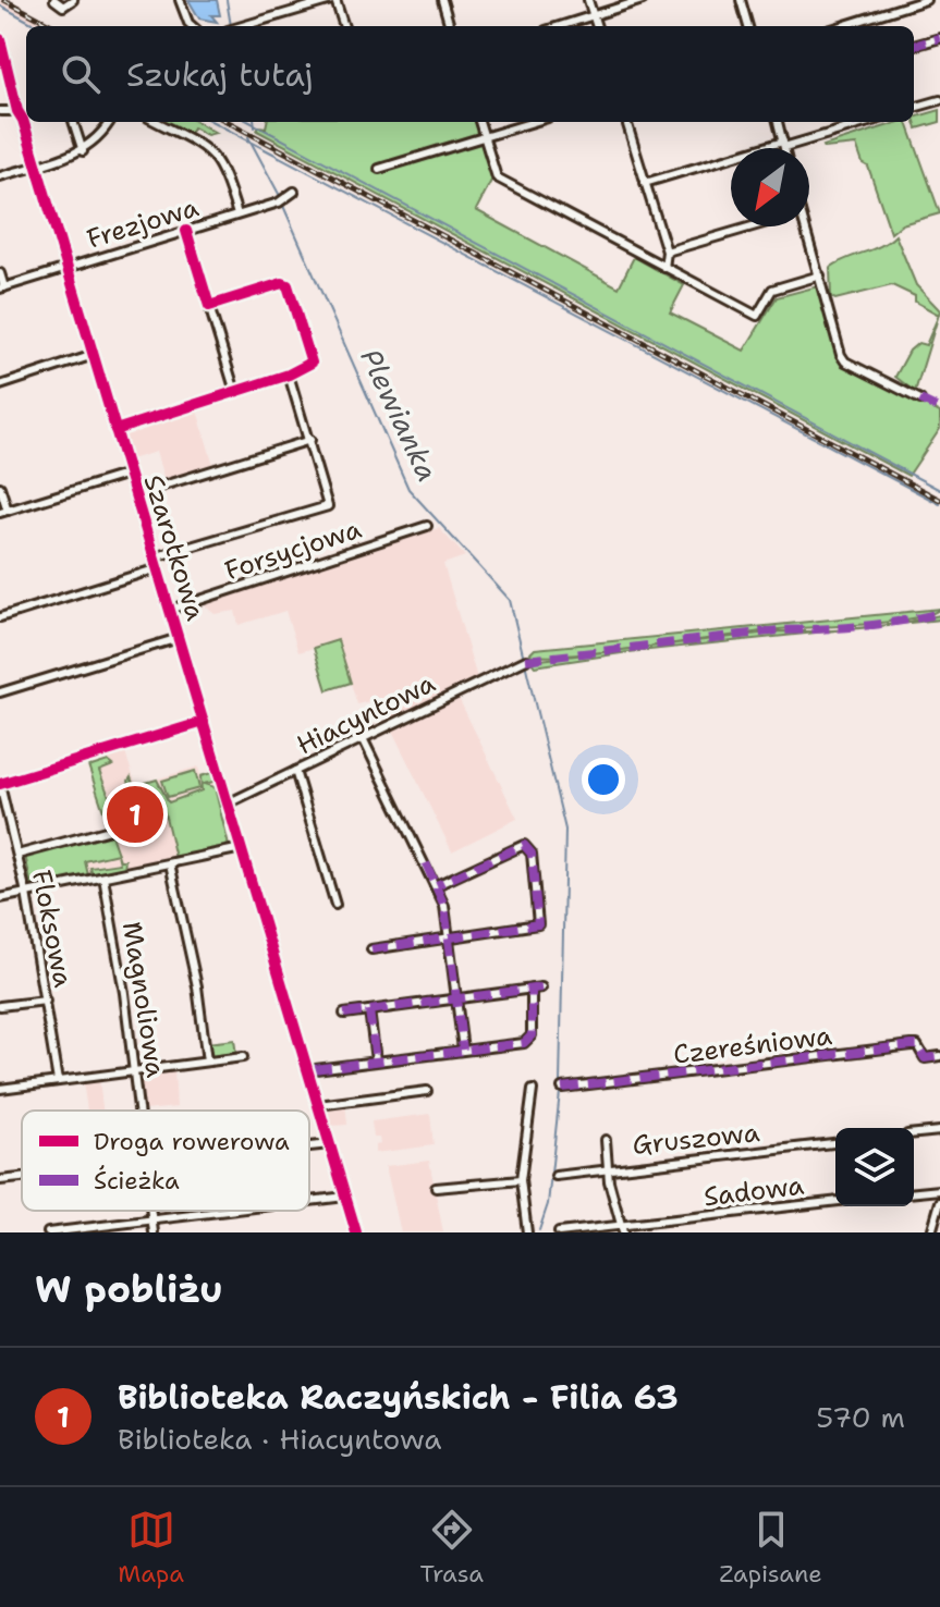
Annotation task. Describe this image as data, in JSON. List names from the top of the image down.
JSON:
{
  "streets": {
    "street": [
      "Frezjowa",
      "Szarotkowa",
      "Forsycjowa",
      "Hiacyntowa",
      "Floksowa",
      "Magnoliowa",
      "Czereśniowa",
      "Gruszowa",
      "Sadowa"
    ]
  },
  "crossings": [
    ["Frezjowa", "Szarotkowa"],
    ["Szarotkowa", "Forsycjowa"],
    ["Szarotkowa", "Hiacyntowa"]
  ],
  "water": ["Plewianka"],
  "legend": ["Droga rowerowa", "Ścieżka"],
  "north": "bottom left",
  "page": {
    "search": "Szukaj tutaj",
    "pins": "1",
    "heading": "W pobliżu",
    "list": [
      {
        "mark": "1",
        "name": "Biblioteka Raczyńskich - Filia 63",
        "note": "Biblioteka · Hiacyntowa",
        "value": "570 m"
      }
    ],
    "nav": ["Mapa", "Trasa", "Zapisane"]
  }
}
